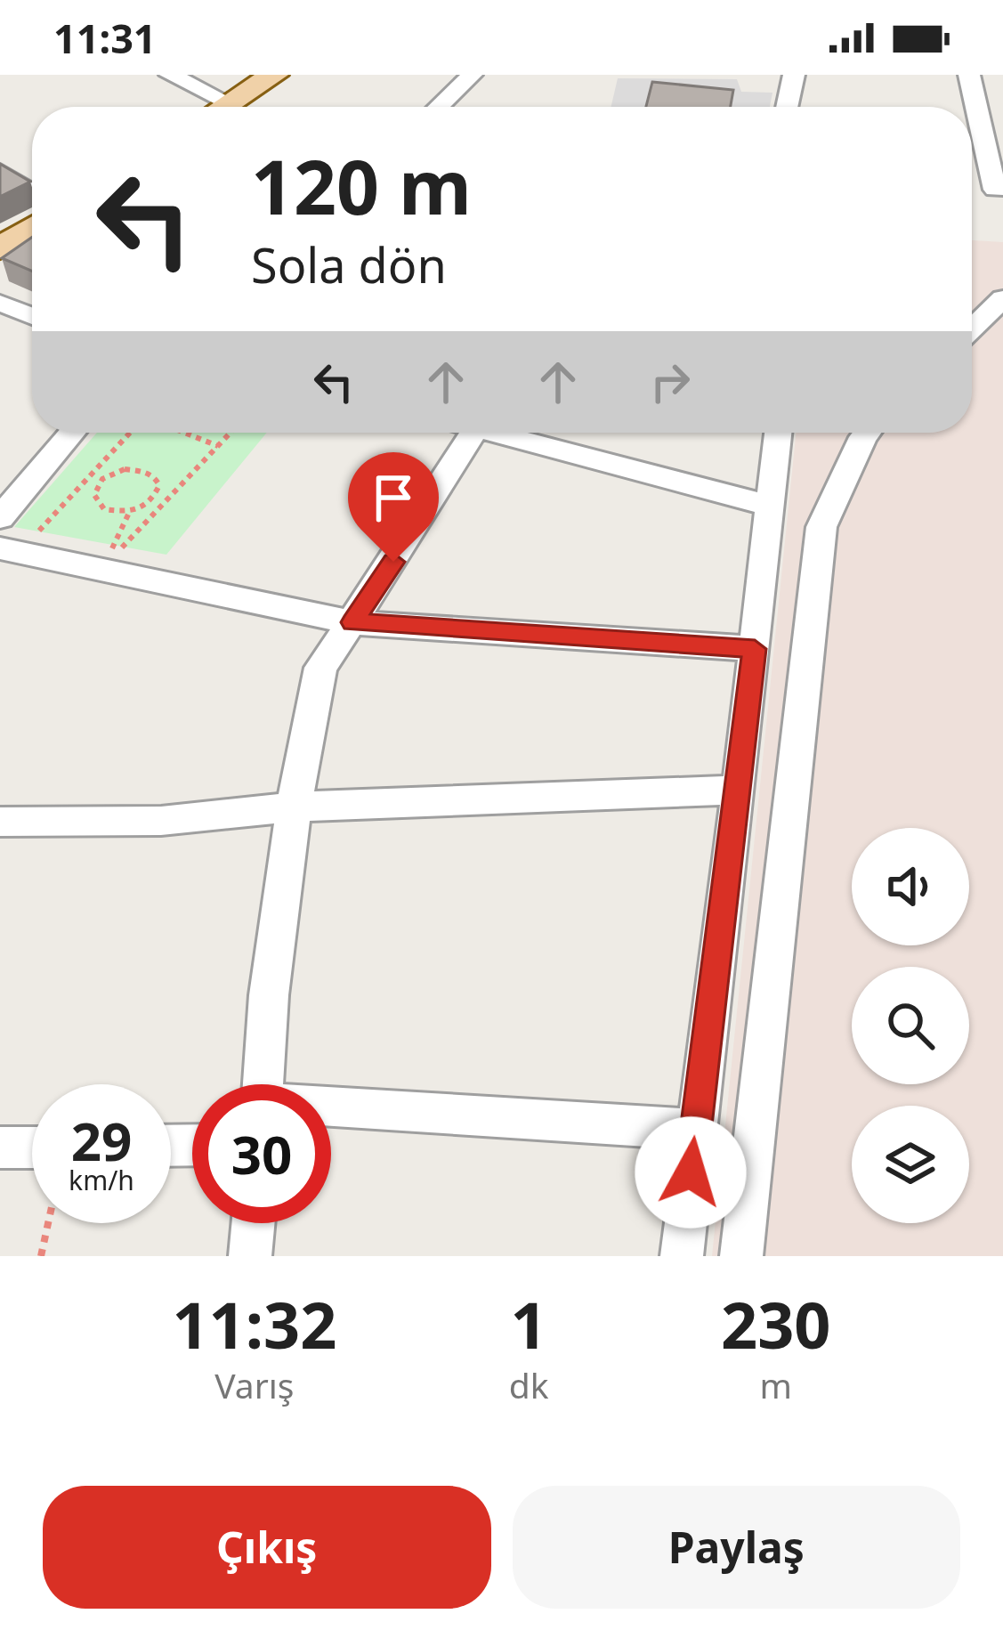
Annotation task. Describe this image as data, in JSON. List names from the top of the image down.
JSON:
{
  "page": {
    "status": "11:31",
    "turn": ["120 m", "Sola dön"],
    "speed": "29 km/h",
    "limit": "30",
    "eta": [
      "11:32",
      "Varış",
      "1",
      "dk",
      "230",
      "m"
    ],
    "buttons": ["Çıkış", "Paylaş"]
  }
}
